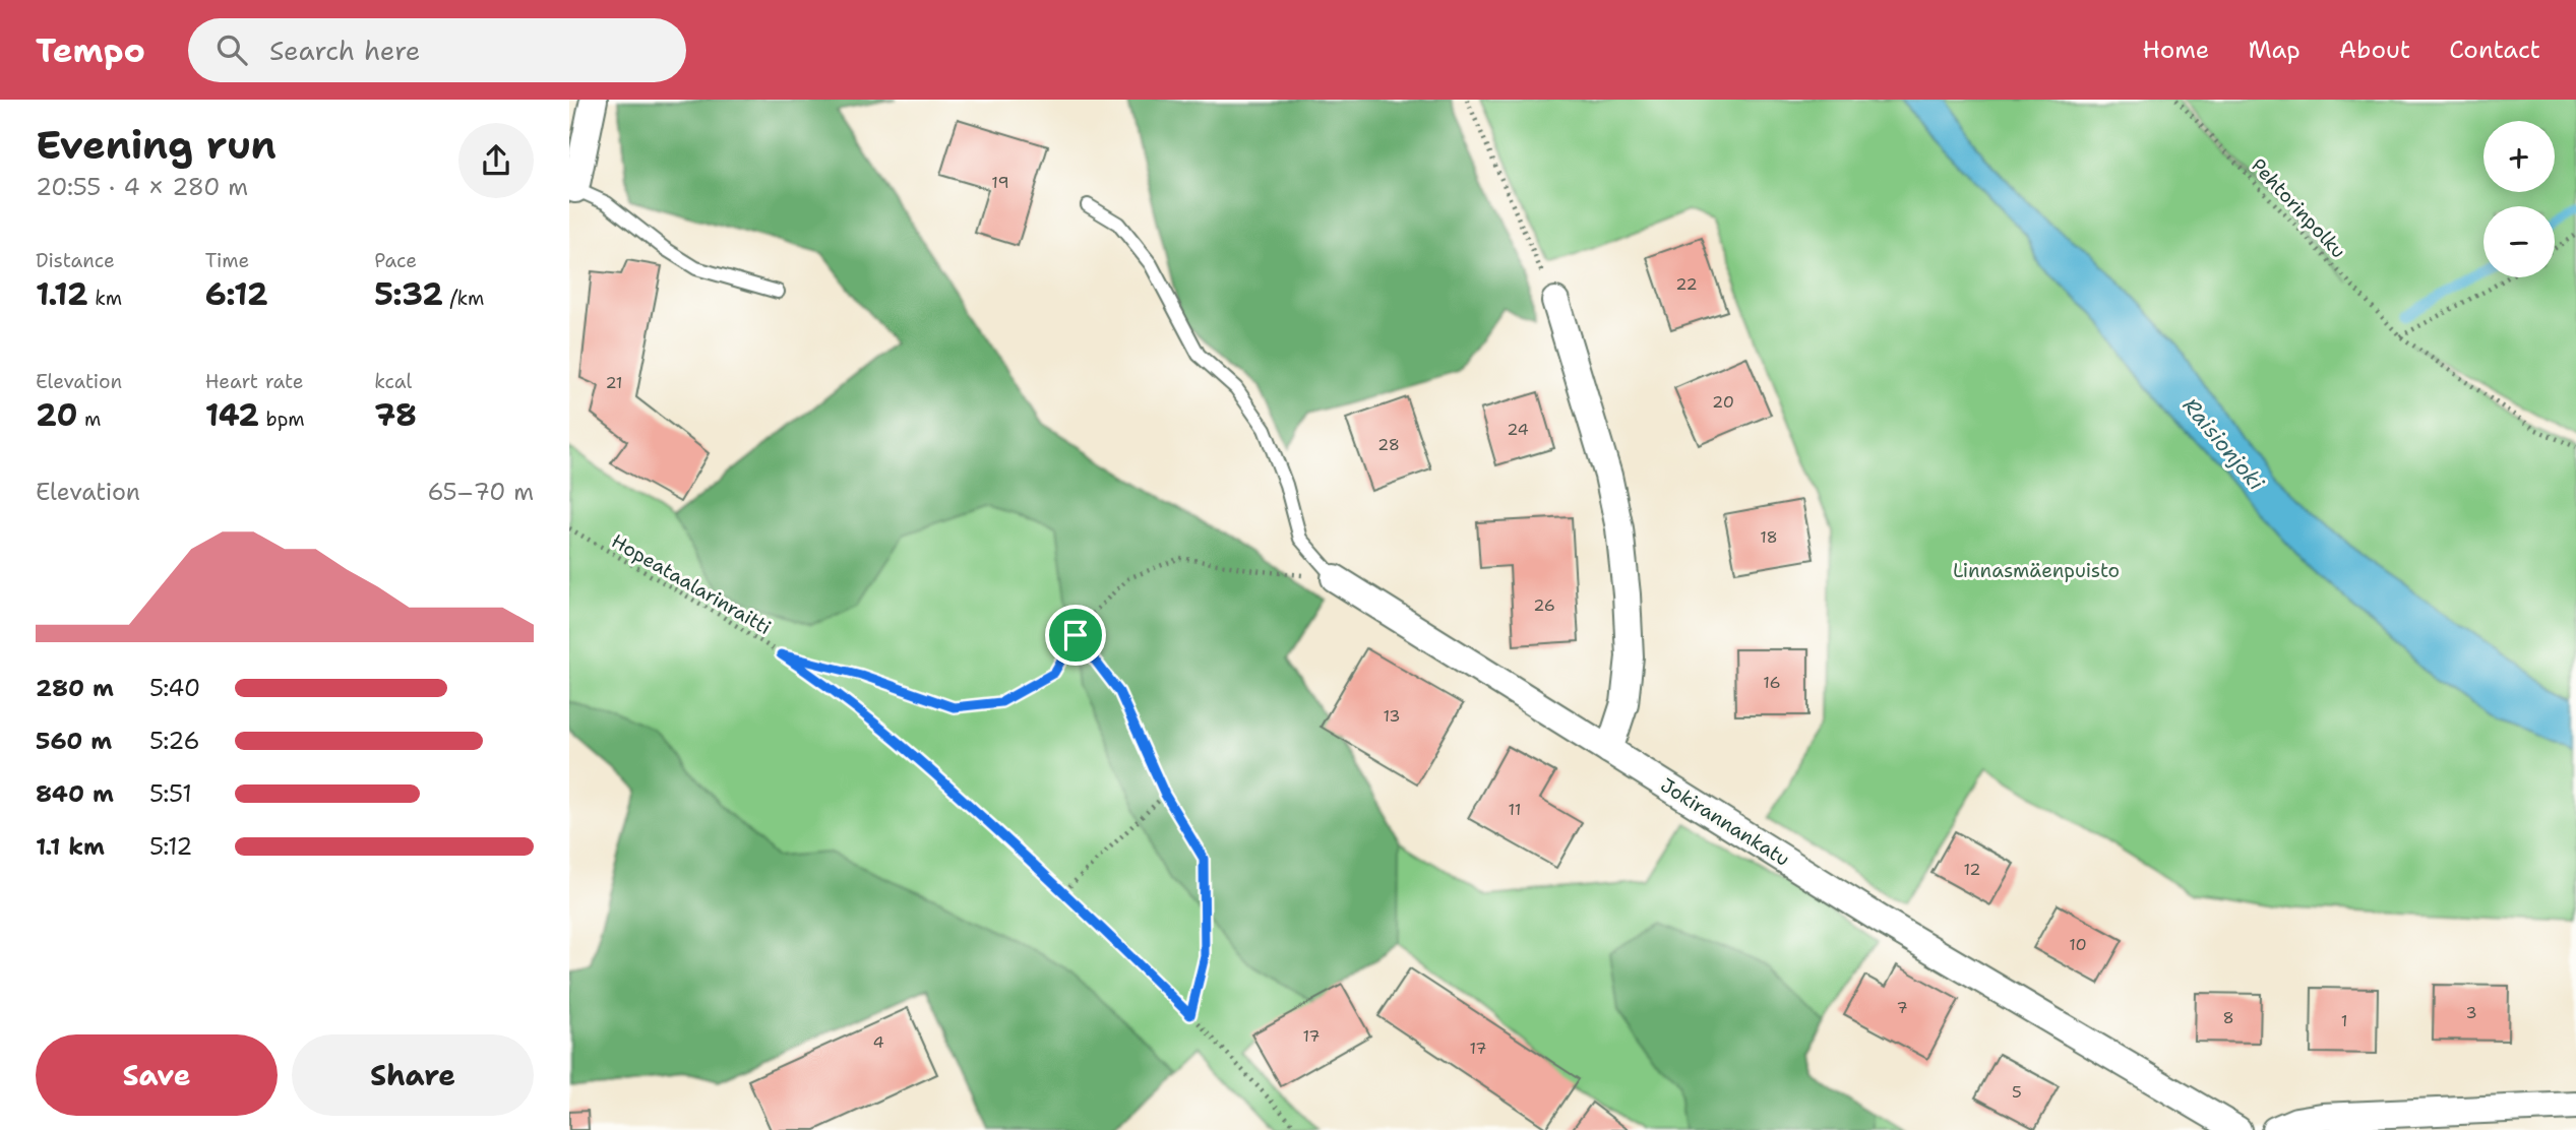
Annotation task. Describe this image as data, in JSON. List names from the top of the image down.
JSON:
{
  "streets": {
    "street": ["Jokirannankatu"],
    "path": ["Pehtorinpolku", "Hopeataalarinraitti"]
  },
  "water": ["Raisionjoki"],
  "parks": ["Linnasmäenpuisto"],
  "house_numbers": [
    "19",
    "22",
    "21",
    "20",
    "24",
    "28",
    "18",
    "26",
    "16",
    "13",
    "11",
    "12",
    "10",
    "7",
    "3",
    "8",
    "1",
    "17",
    "4",
    "17",
    "5"
  ],
  "page": {
    "header": "Tempo",
    "search": "Search here",
    "nav": [
      "Home",
      "Map",
      "About",
      "Contact"
    ],
    "heading": ["Evening run", "20:55 · 4 × 280 m"],
    "map_buttons": ["+", "−"],
    "stats": [
      ["Distance", "1.12 km"],
      ["Time", "6:12"],
      ["Pace", "5:32 /km"],
      ["Elevation", "20 m"],
      ["Heart rate", "142 bpm"],
      ["kcal", "78"]
    ],
    "chart": ["Elevation", "65–70 m"],
    "list": [
      {
        "name": "280 m",
        "note": "5:40"
      },
      {
        "name": "560 m",
        "note": "5:26"
      },
      {
        "name": "840 m",
        "note": "5:51"
      },
      {
        "name": "1.1 km",
        "note": "5:12"
      }
    ],
    "buttons": ["Save", "Share"]
  }
}
